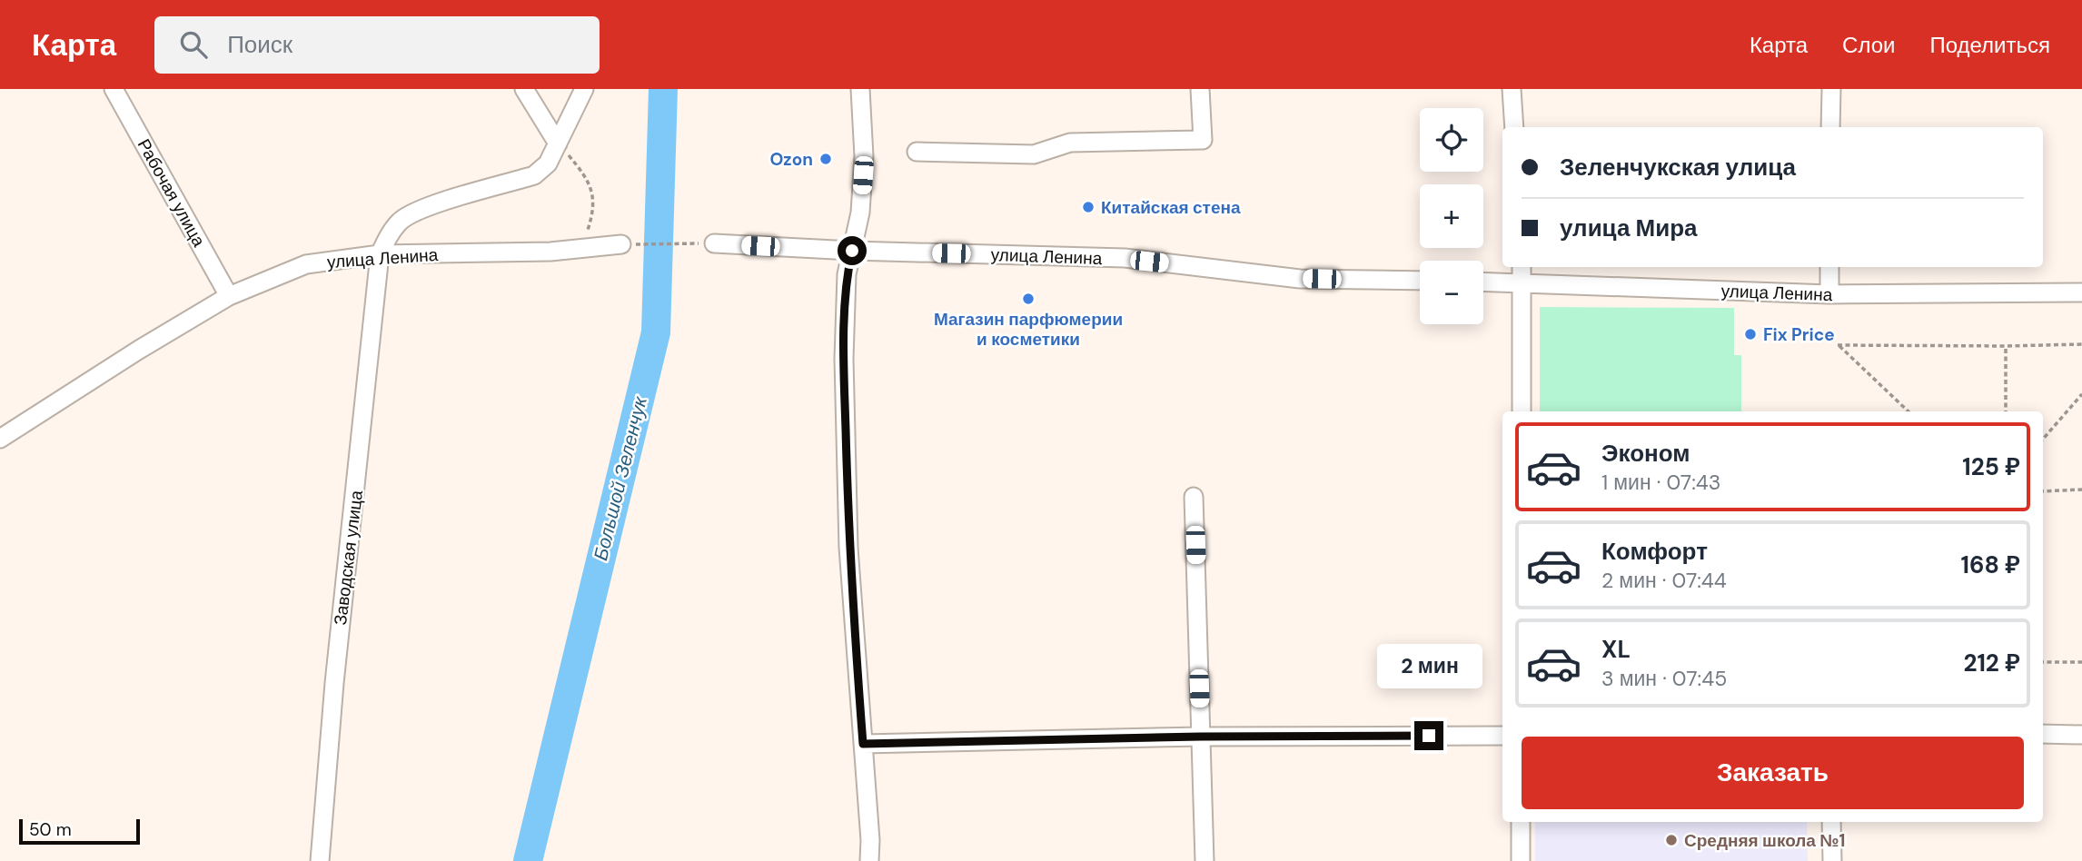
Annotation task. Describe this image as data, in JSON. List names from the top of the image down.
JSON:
{
  "streets": {
    "street": ["Рабочая улица", "улица Ленина", "Заводская улица"]
  },
  "crossings": [
    ["Рабочая улица", "улица Ленина"],
    ["улица Ленина", "Заводская улица"]
  ],
  "water": ["Большой Зеленчук"],
  "places": [
    "Ozon",
    "Китайская стена",
    "Магазин парфюмерии и косметики",
    "Fix Price",
    "Средняя школа №1"
  ],
  "scale_bar": "50 m",
  "page": {
    "header": "Карта",
    "search": "Поиск",
    "nav": ["Карта", "Слои", "Поделиться"],
    "map_buttons": ["+", "−"],
    "banner": ["Зеленчукская улица", "улица Мира"],
    "list": [
      {
        "name": "Эконом",
        "note": "1 мин · 07:43",
        "value": "125 ₽"
      },
      {
        "name": "Комфорт",
        "note": "2 мин · 07:44",
        "value": "168 ₽"
      },
      {
        "name": "XL",
        "note": "3 мин · 07:45",
        "value": "212 ₽"
      }
    ],
    "bubble": "2 мин",
    "buttons": "Заказать",
    "scale": "50 m"
  }
}
